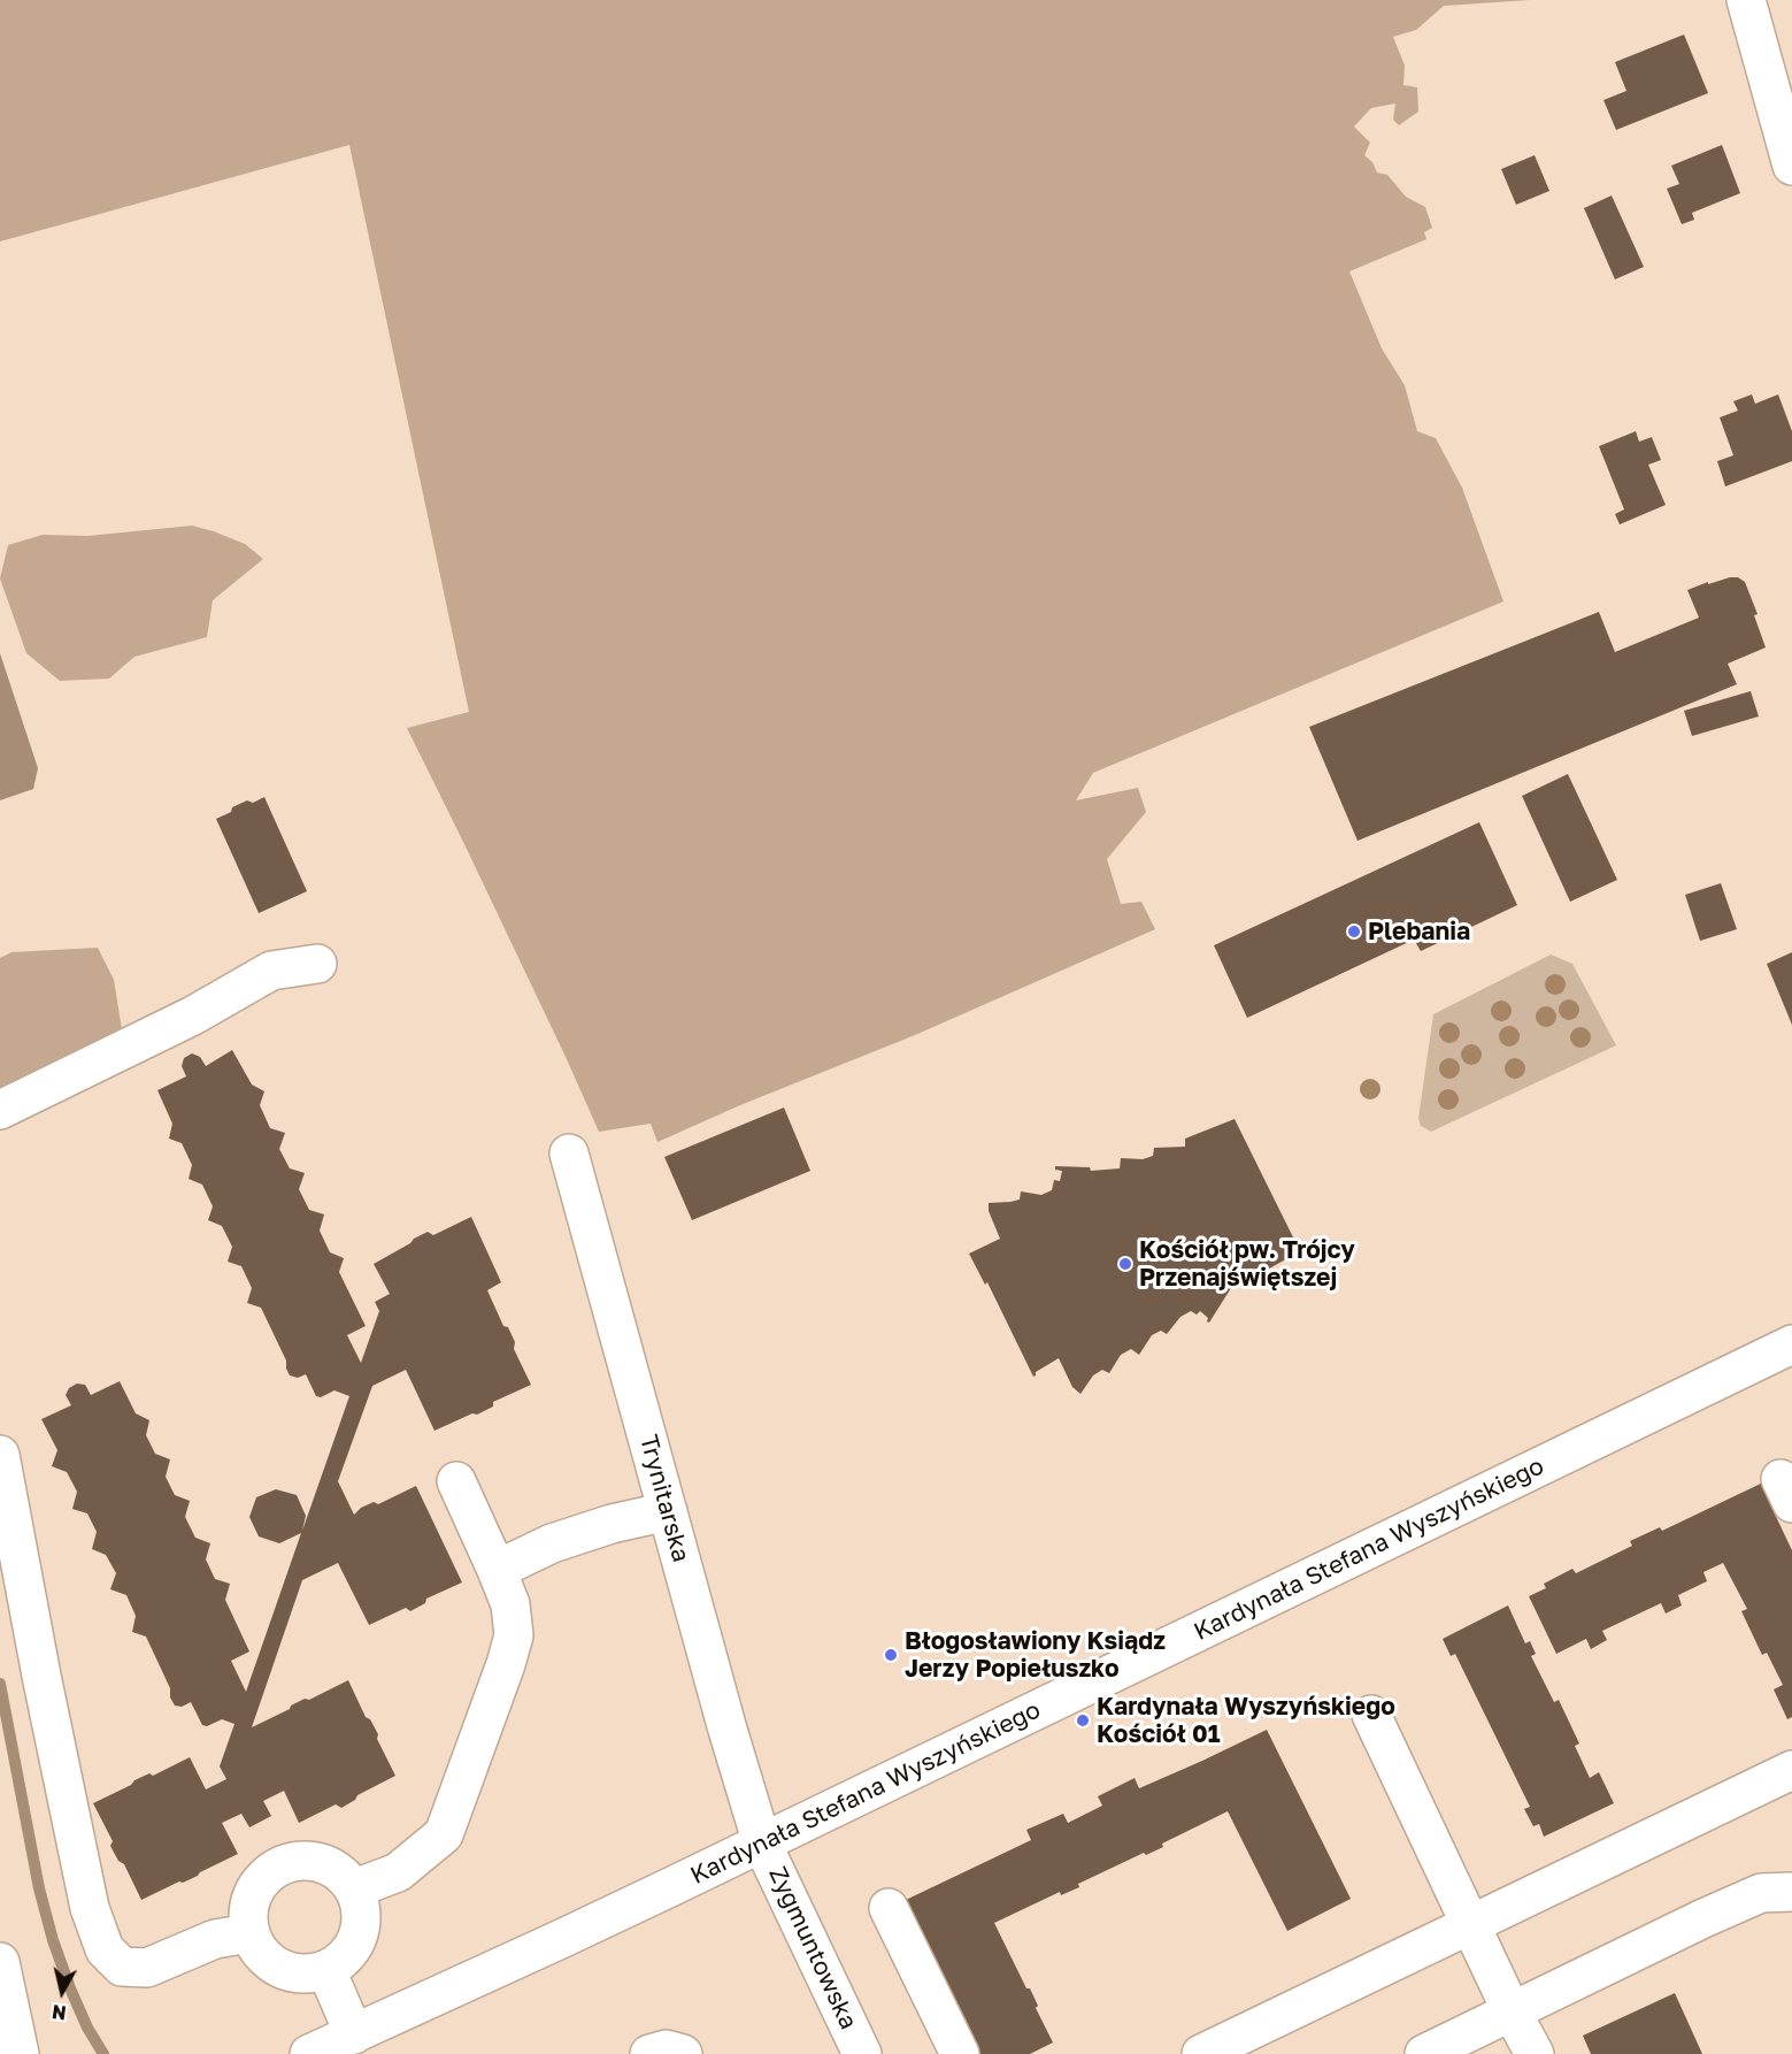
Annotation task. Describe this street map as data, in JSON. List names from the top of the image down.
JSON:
{
  "streets": {
    "street": ["Trynitarska", "Kardynała Stefana Wyszyńskiego", "Zygmuntowska"]
  },
  "crossings": [
    ["Trynitarska", "Kardynała Stefana Wyszyńskiego"],
    ["Trynitarska", "Zygmuntowska"],
    ["Kardynała Stefana Wyszyńskiego", "Zygmuntowska"]
  ],
  "places": [
    "Plebania",
    "Kościół pw. Trójcy Przenajświętszej",
    "Błogosławiony Ksiądz Jerzy Popiełuszko",
    "Kardynała Wyszyńskiego Kościół 01"
  ],
  "north": "bottom"
}
